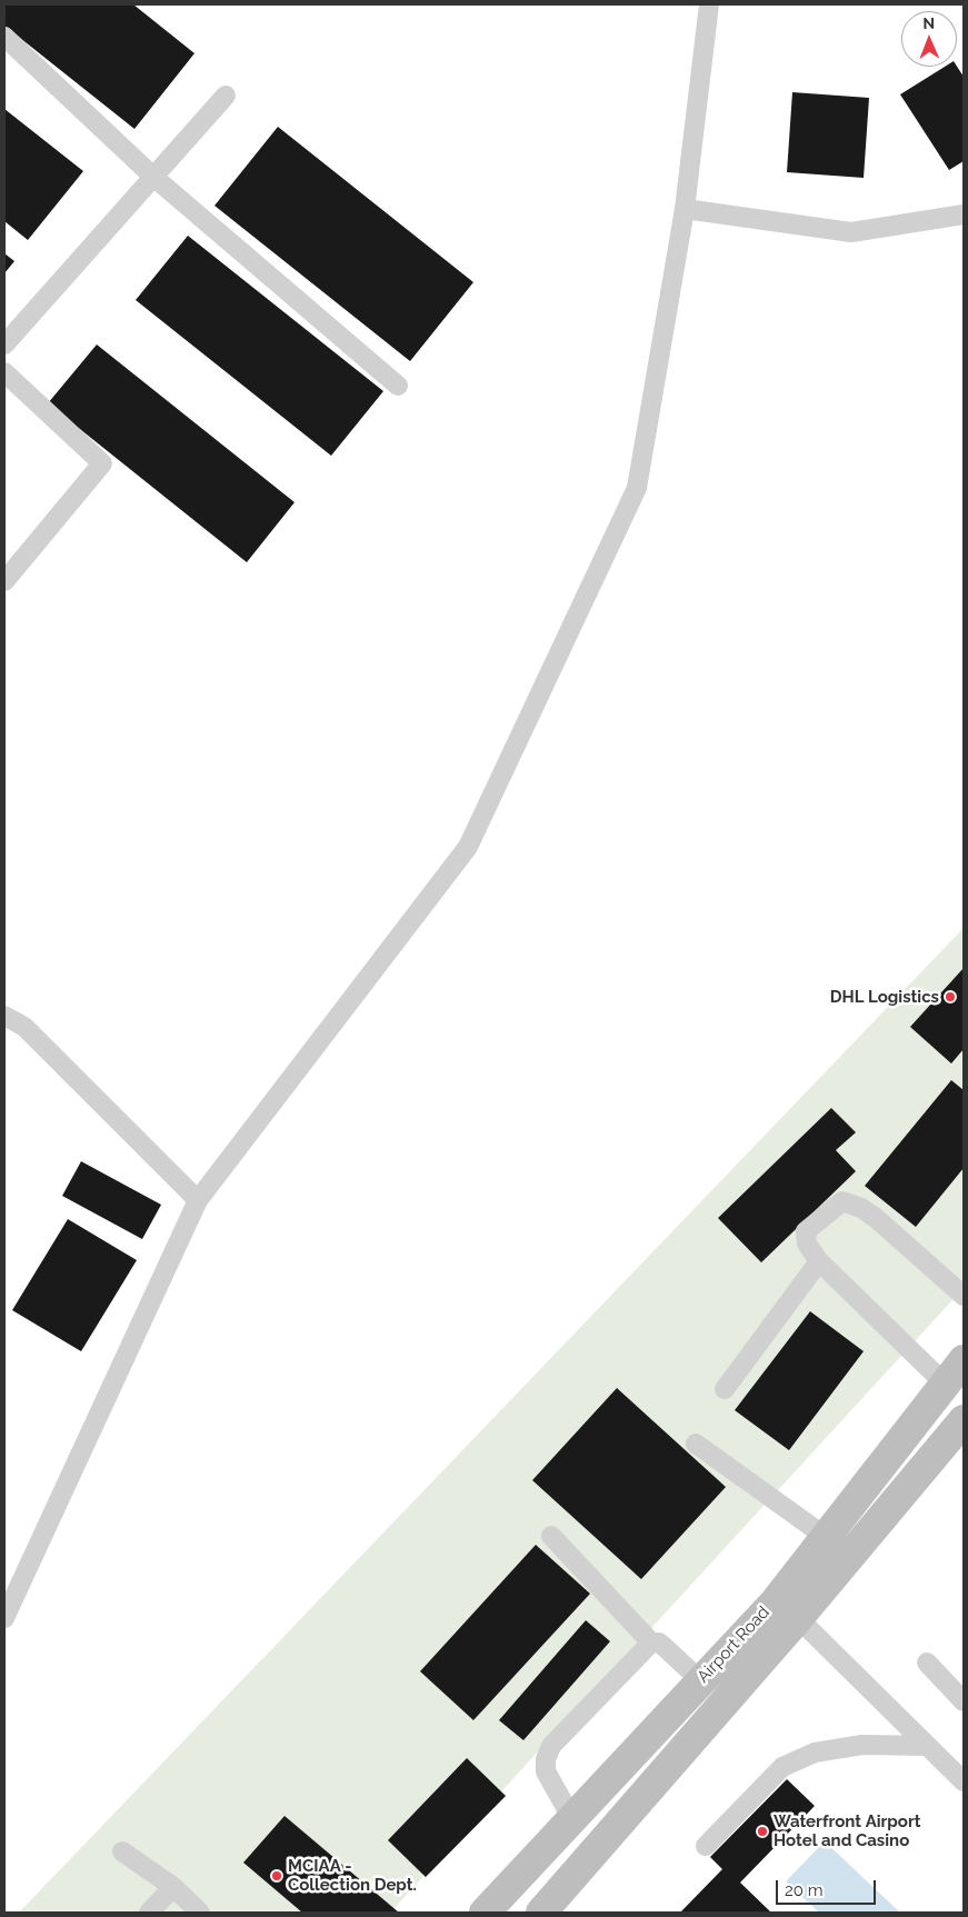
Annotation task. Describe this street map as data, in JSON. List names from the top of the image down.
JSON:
{
  "streets": {
    "street": ["Airport Road"]
  },
  "places": ["DHL Logistics", "Waterfront Airport Hotel and Casino", "MCIAA - Collection Dept."],
  "scale_bar": "20 m",
  "north": "top"
}
